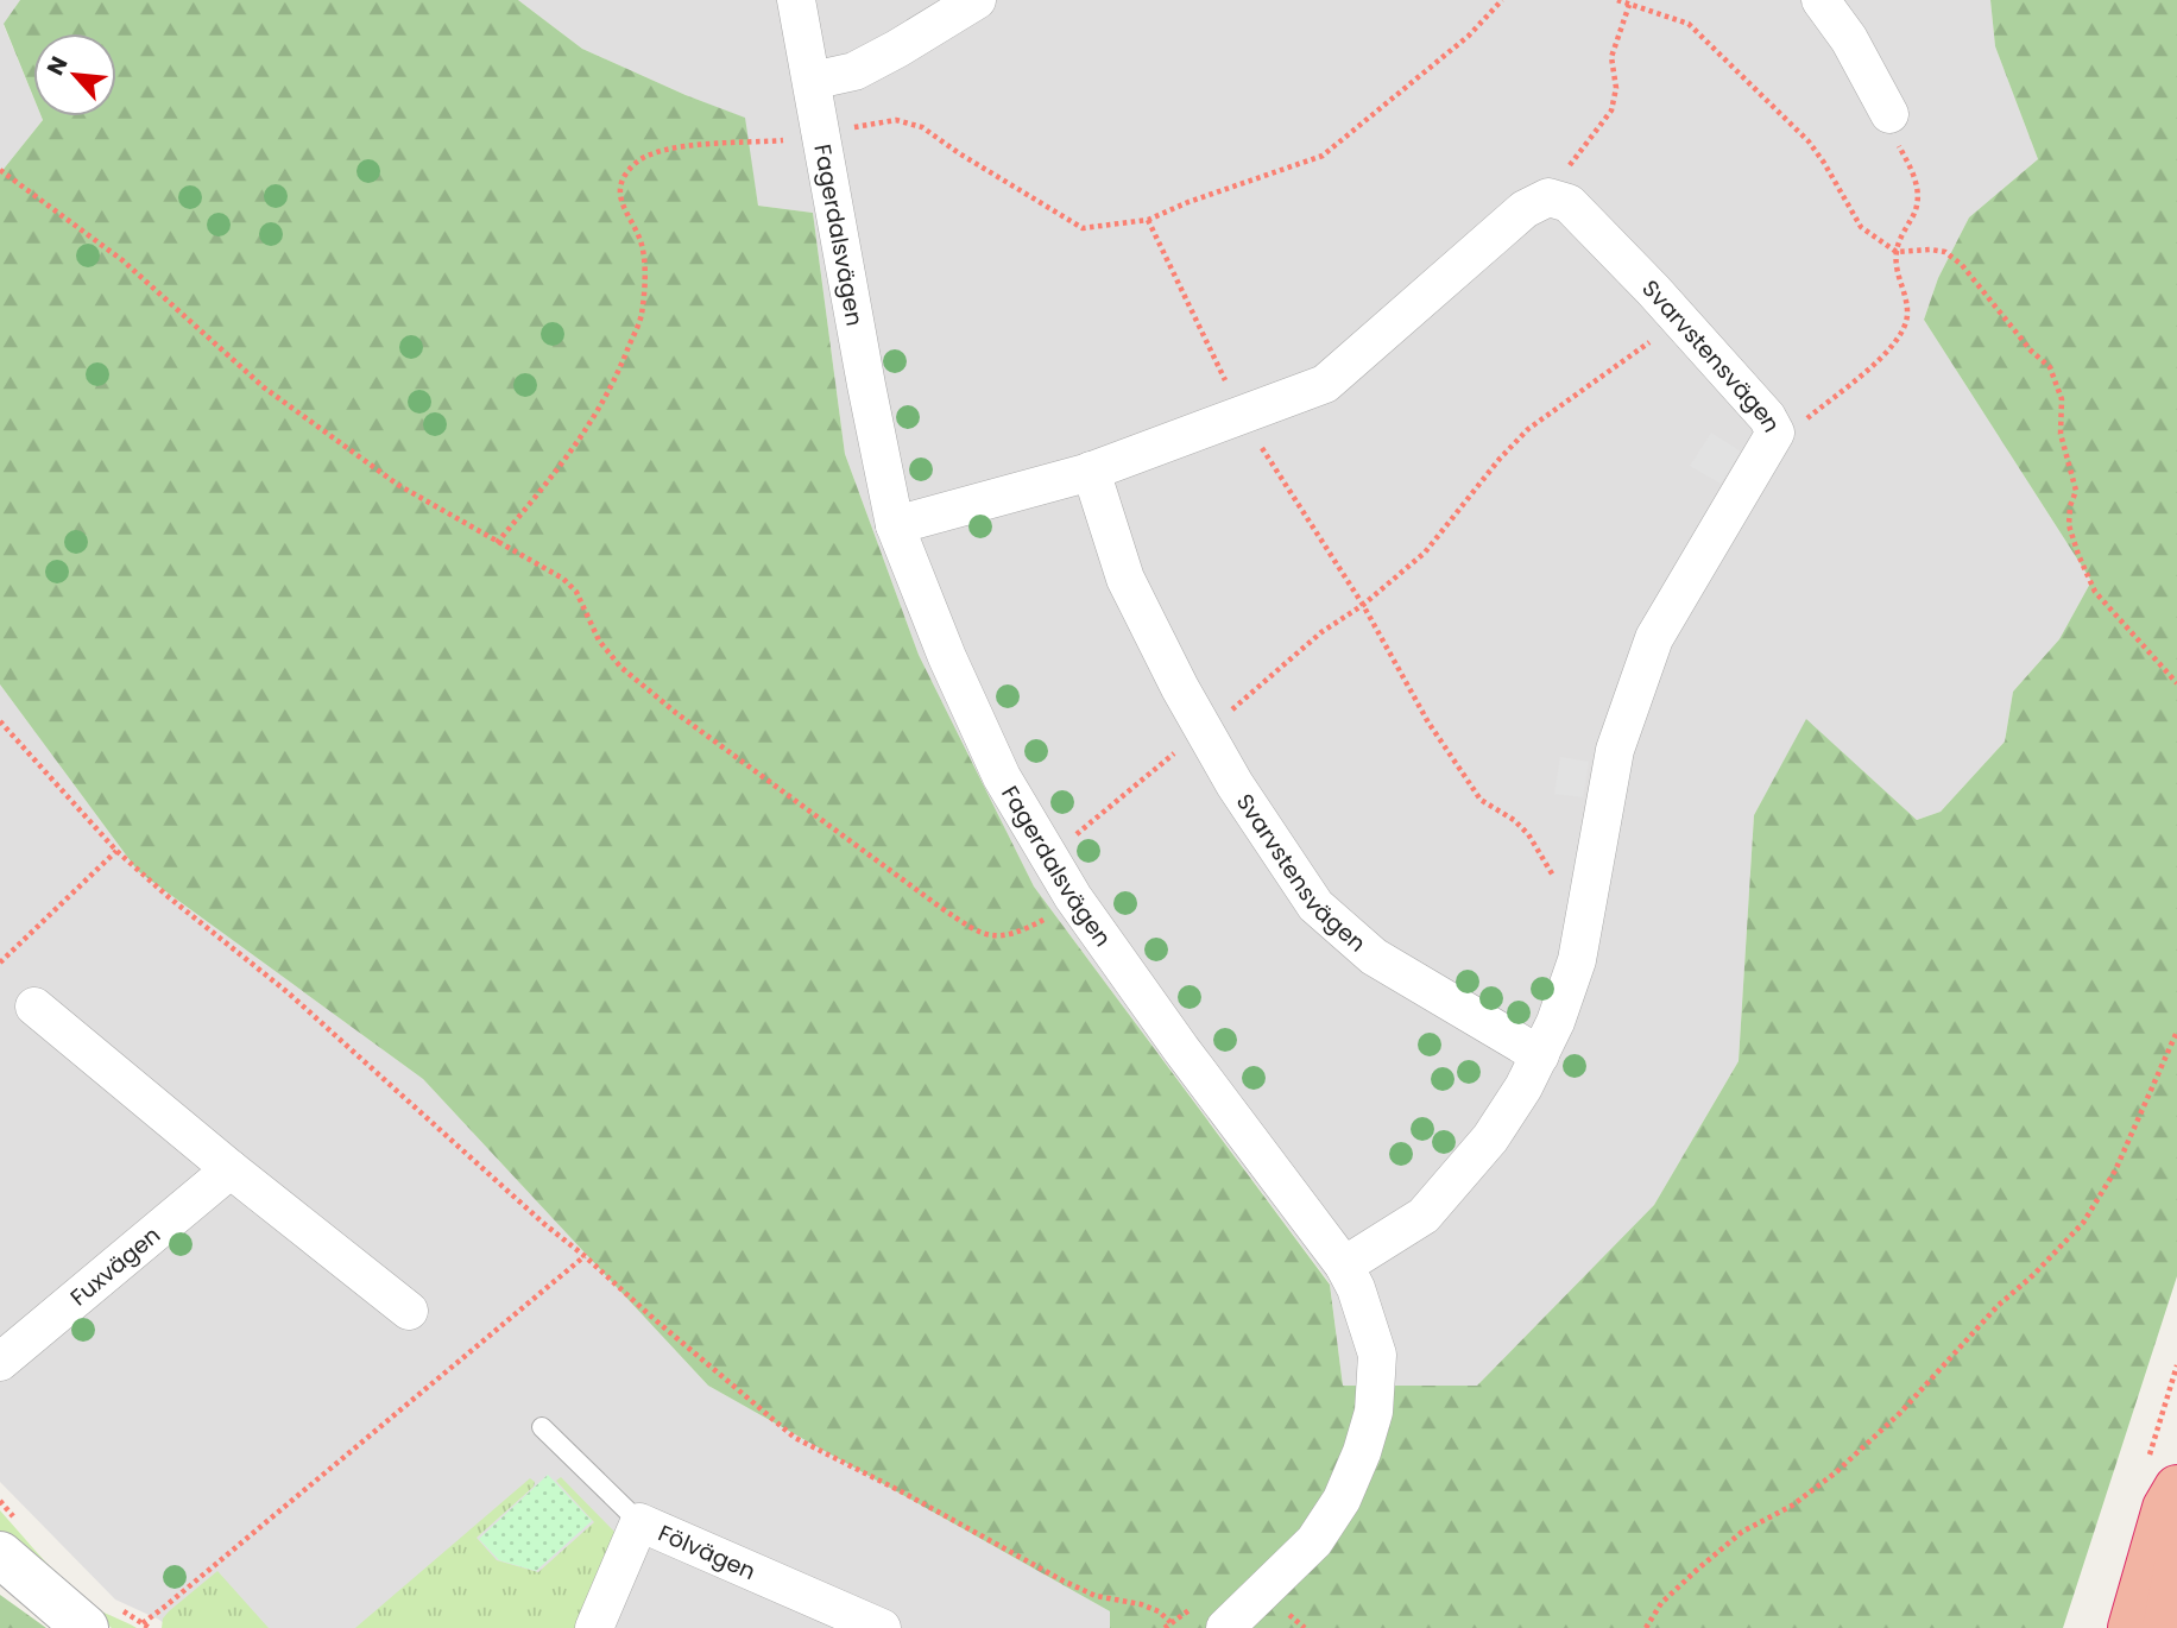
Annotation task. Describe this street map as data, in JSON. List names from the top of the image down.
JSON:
{
  "streets": {
    "street": [
      "Fagerdalsvägen",
      "Svarvstensvägen",
      "Fuxvägen",
      "Fölvägen"
    ]
  },
  "crossings": [
    ["Fagerdalsvägen", "Svarvstensvägen"]
  ],
  "north": "top left"
}
